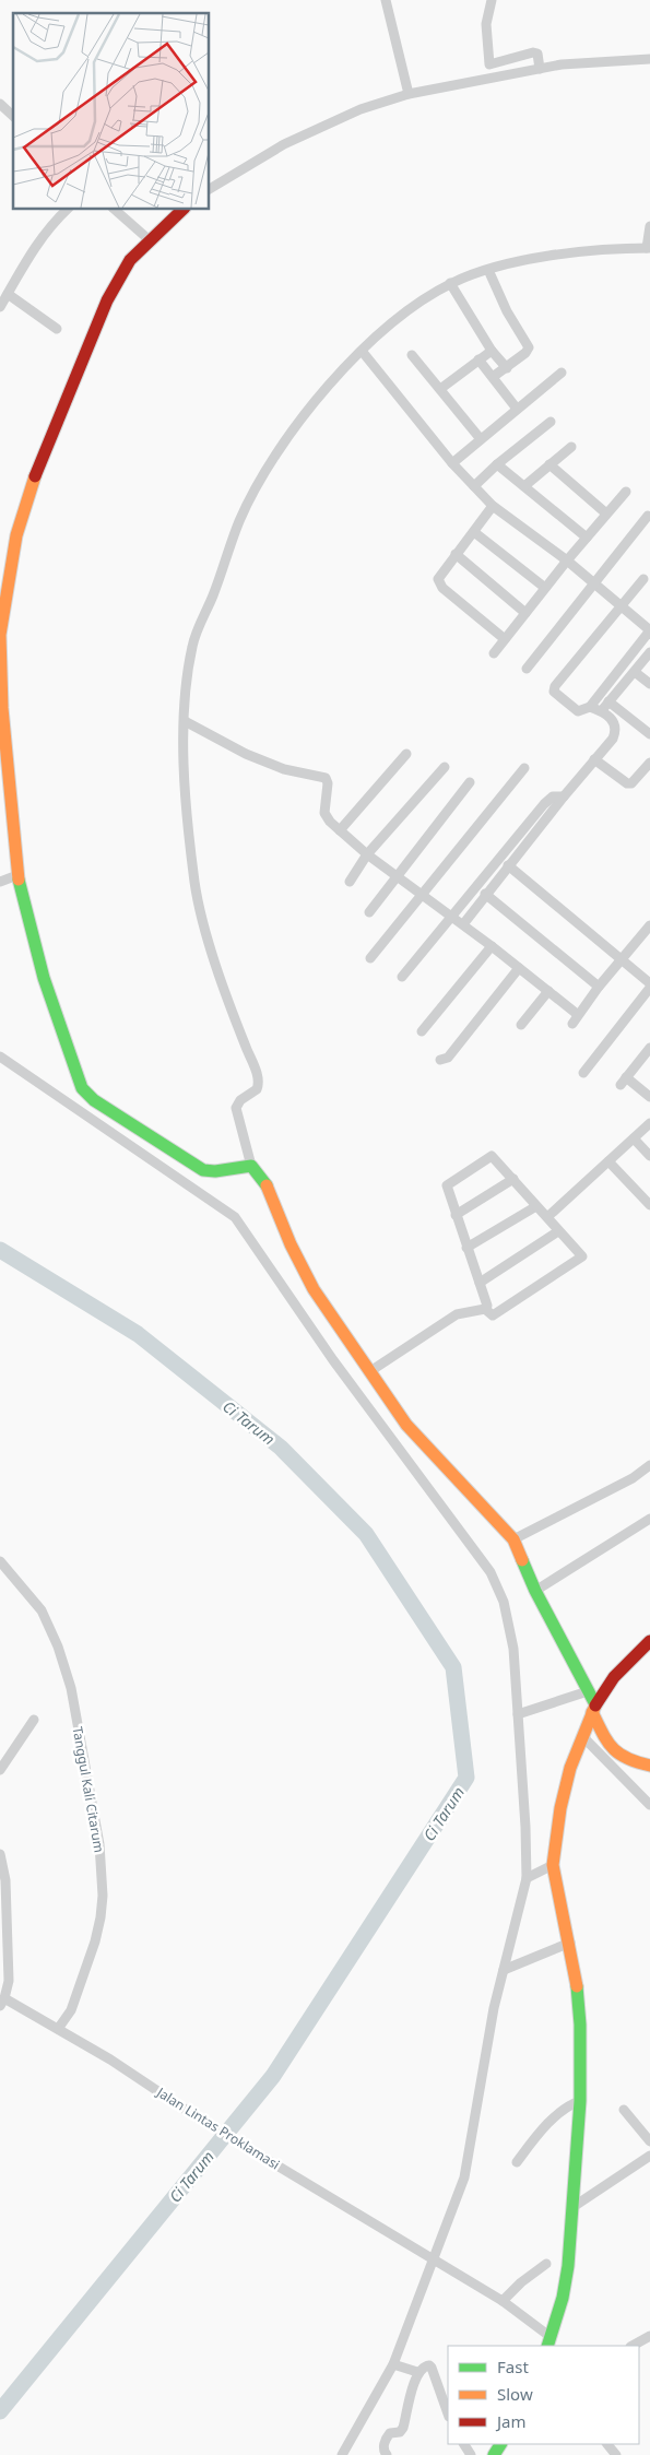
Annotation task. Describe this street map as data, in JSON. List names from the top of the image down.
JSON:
{
  "streets": {
    "street": ["Tanggul Kali Citarum", "Jalan Lintas Proklamasi"]
  },
  "crossings": [
    ["Tanggul Kali Citarum", "Jalan Lintas Proklamasi"]
  ],
  "water": ["Ci Tarum"],
  "legend": ["Fast", "Slow", "Jam"]
}
